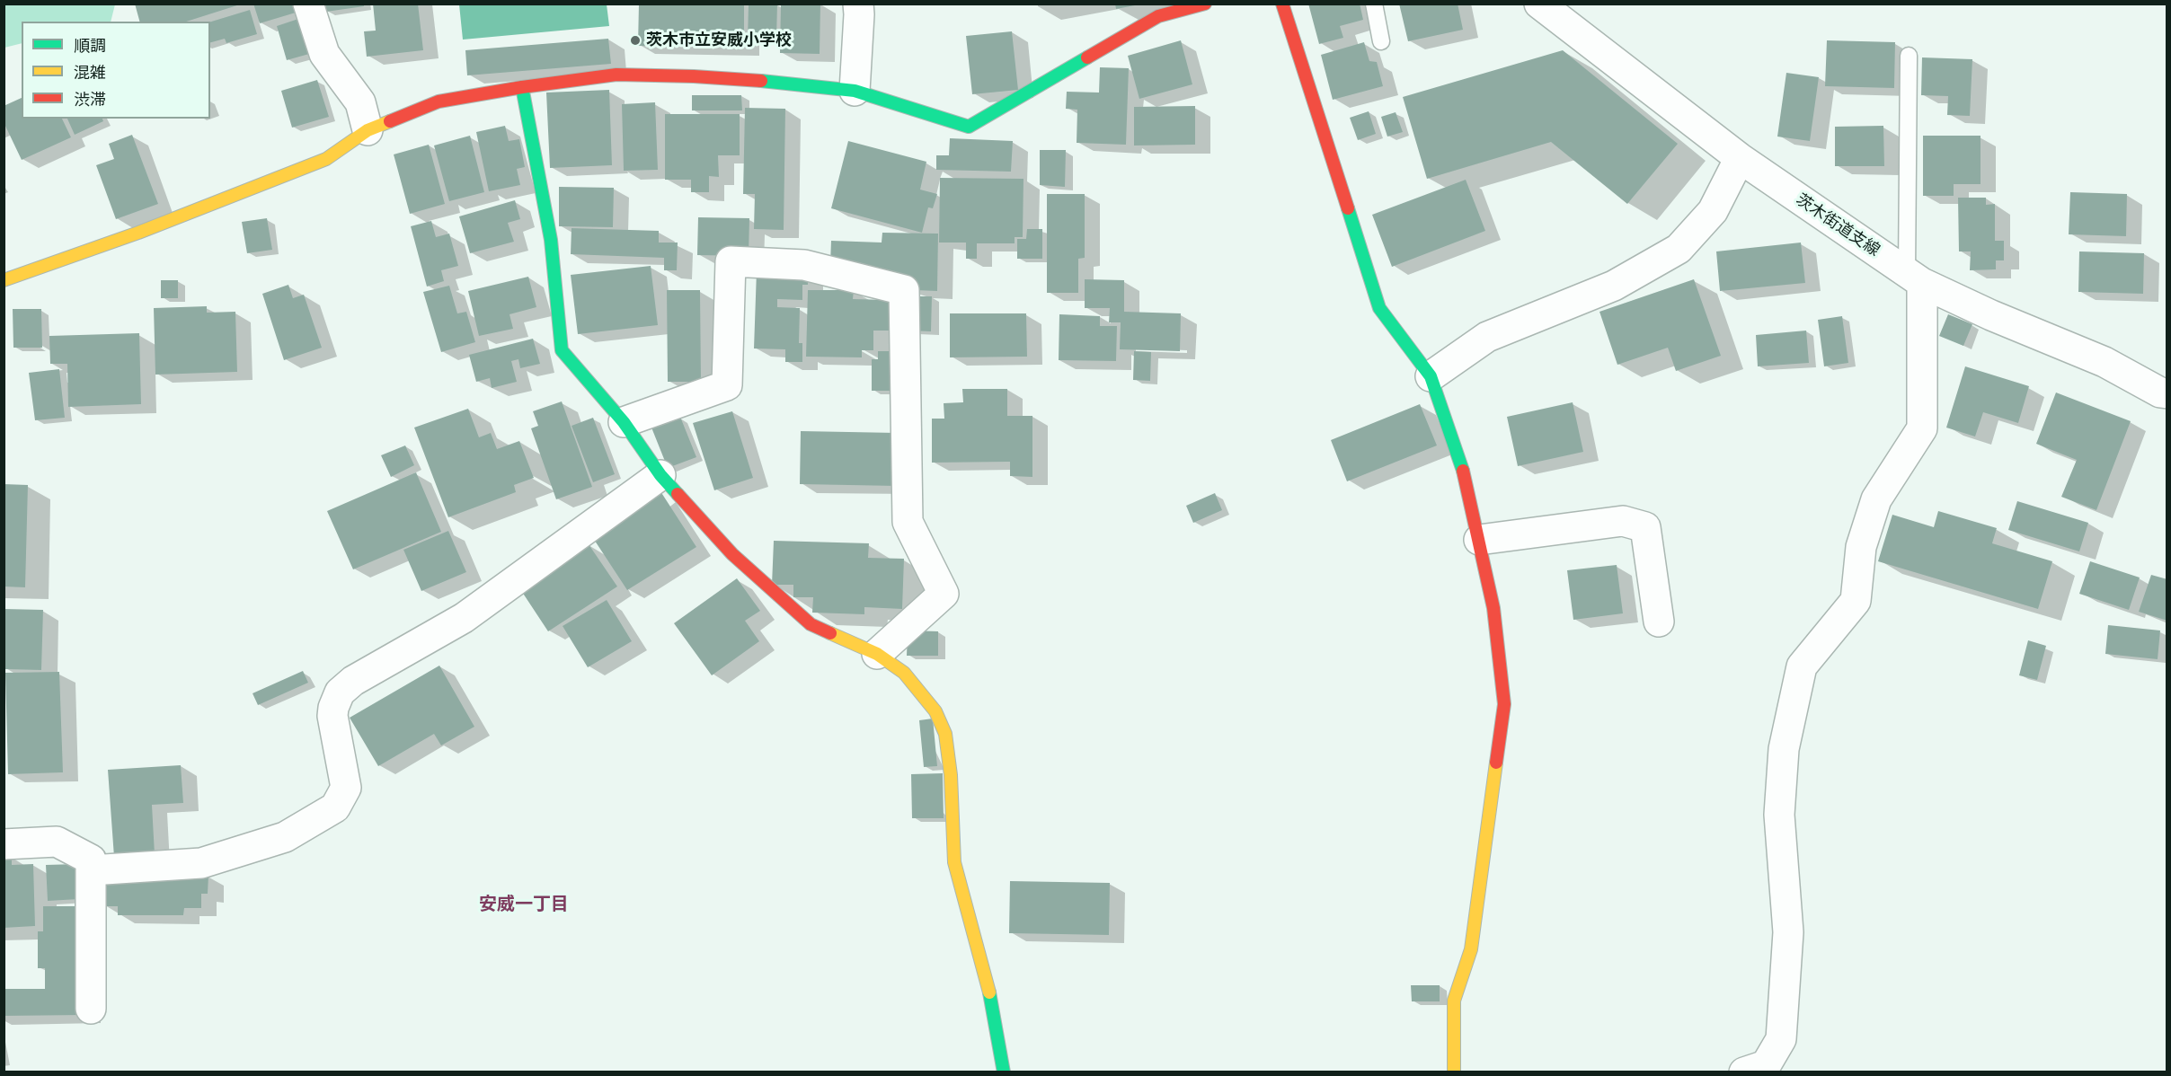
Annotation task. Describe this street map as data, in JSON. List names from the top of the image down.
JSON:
{
  "streets": {
    "street": ["茨木街道支線"]
  },
  "districts": ["安威一丁目"],
  "places": ["茨木市立安威小学校"],
  "legend": ["順調", "混雑", "渋滞"]
}
